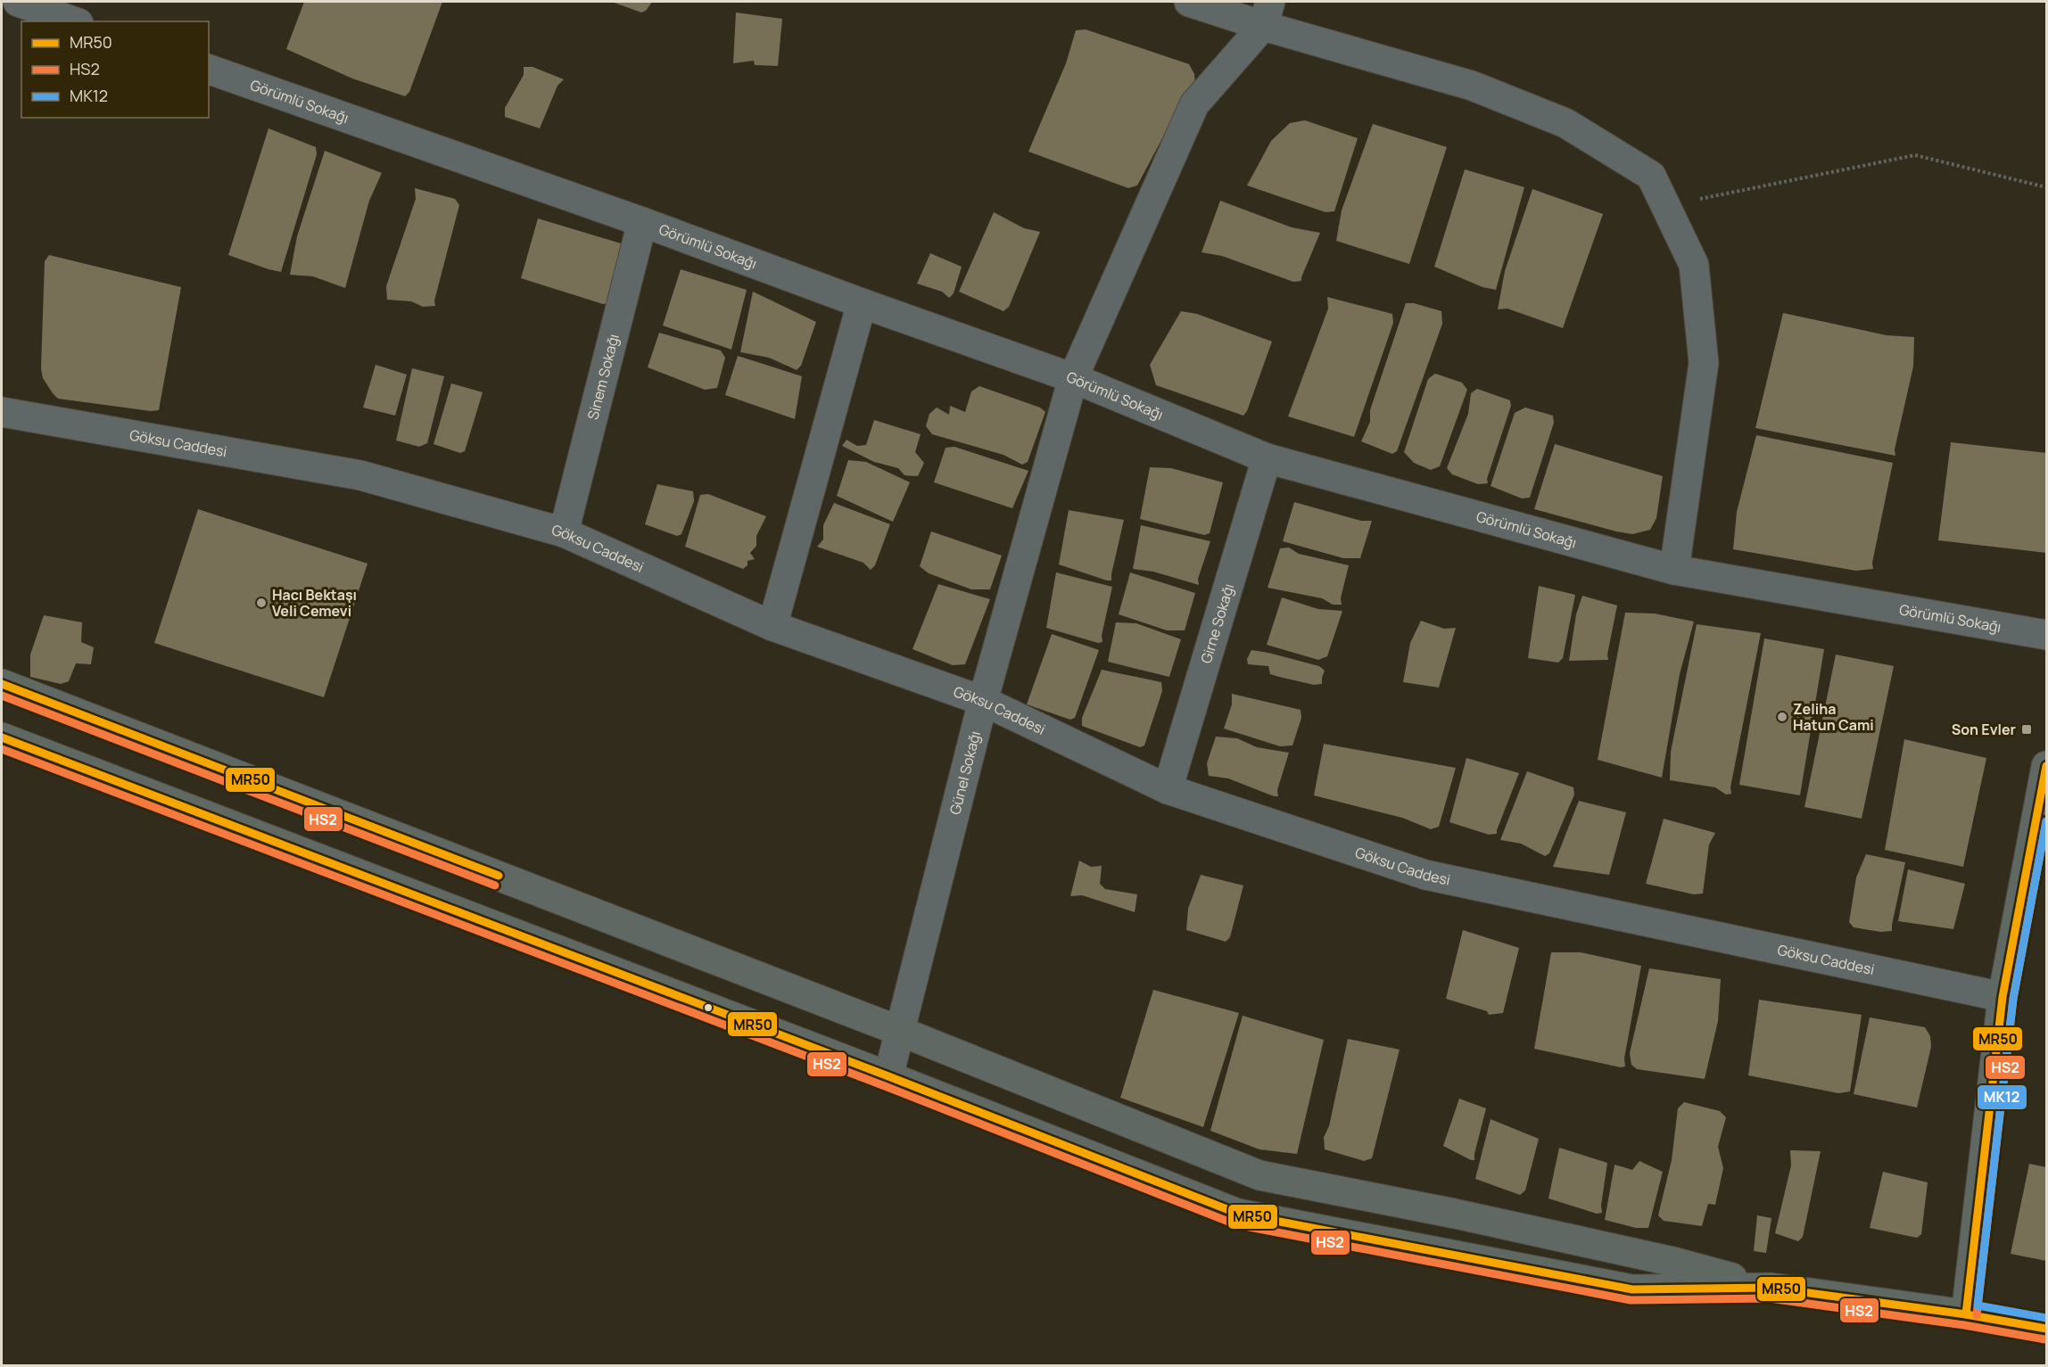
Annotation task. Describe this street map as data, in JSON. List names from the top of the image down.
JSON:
{
  "streets": {
    "street": [
      "Görümlü Sokağı",
      "Sinem Sokağı",
      "Göksu Caddesi",
      "Girne Sokağı",
      "Günel Sokağı"
    ]
  },
  "crossings": [
    ["Görümlü Sokağı", "Sinem Sokağı"],
    ["Görümlü Sokağı", "Girne Sokağı"],
    ["Görümlü Sokağı", "Günel Sokağı"],
    ["Sinem Sokağı", "Göksu Caddesi"],
    ["Göksu Caddesi", "Girne Sokağı"],
    ["Göksu Caddesi", "Günel Sokağı"]
  ],
  "places": {
    "other": ["Hacı Bektaşı Veli Cemevi", "Zeliha Hatun Cami"],
    "transit": ["Son Evler"]
  },
  "lines": ["transit line MR50", "transit line HS2", "transit line MK12"],
  "legend": ["MR50", "HS2", "MK12"]
}
